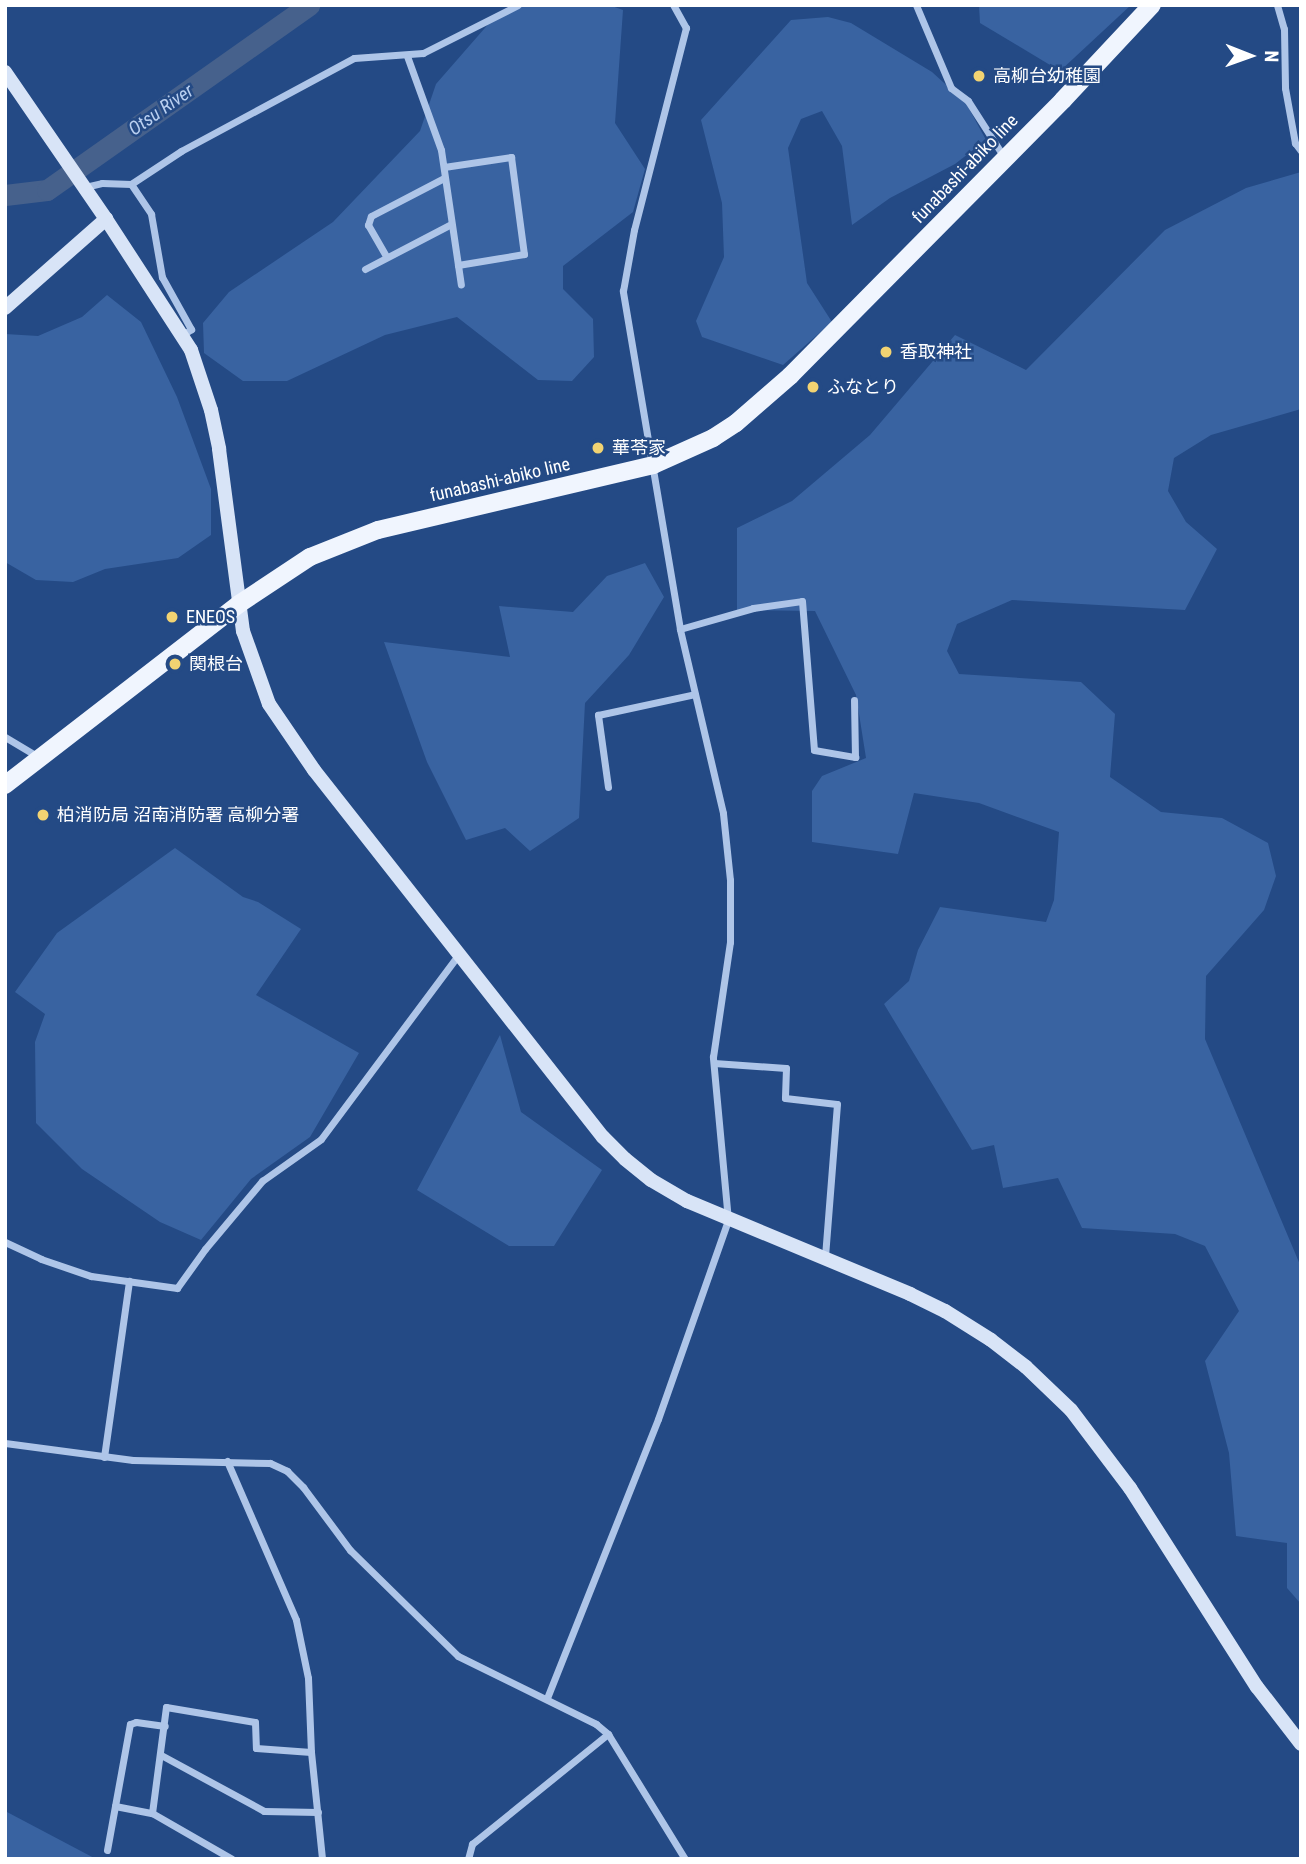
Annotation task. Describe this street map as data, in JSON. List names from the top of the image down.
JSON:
{
  "streets": {
    "main road": ["funabashi-abiko line"]
  },
  "water": ["Otsu River"],
  "places": [
    "高柳台幼稚園",
    "香取神社",
    "ふなとり",
    "華苓家",
    "ENEOS",
    "関根台",
    "柏消防局 沼南消防署 高柳分署"
  ],
  "north": "right"
}
